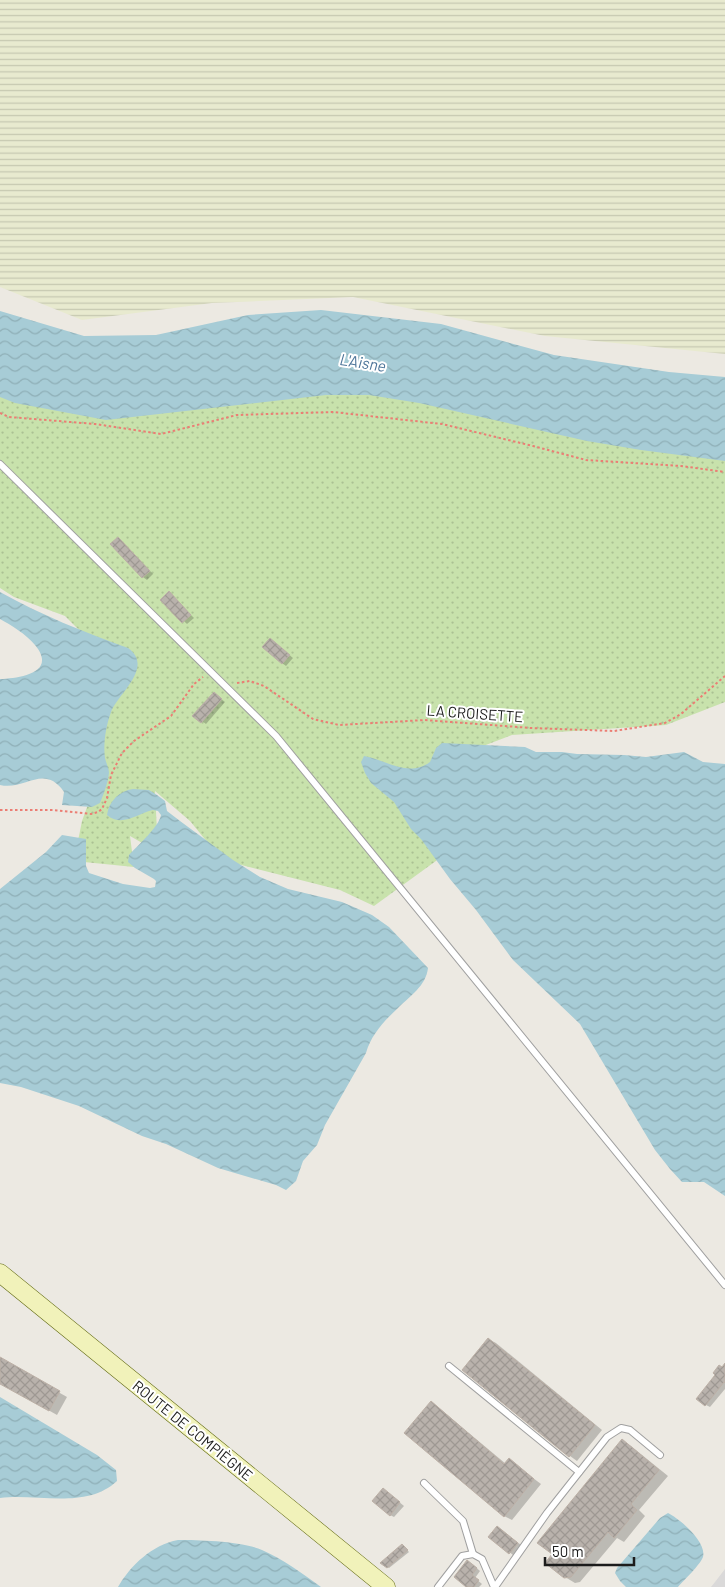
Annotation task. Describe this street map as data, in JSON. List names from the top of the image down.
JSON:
{
  "streets": {
    "main road": ["ROUTE DE COMPIÈGNE"],
    "path": ["LA CROISETTE"]
  },
  "water": ["L'Aisne"],
  "scale_bar": "50 m"
}
